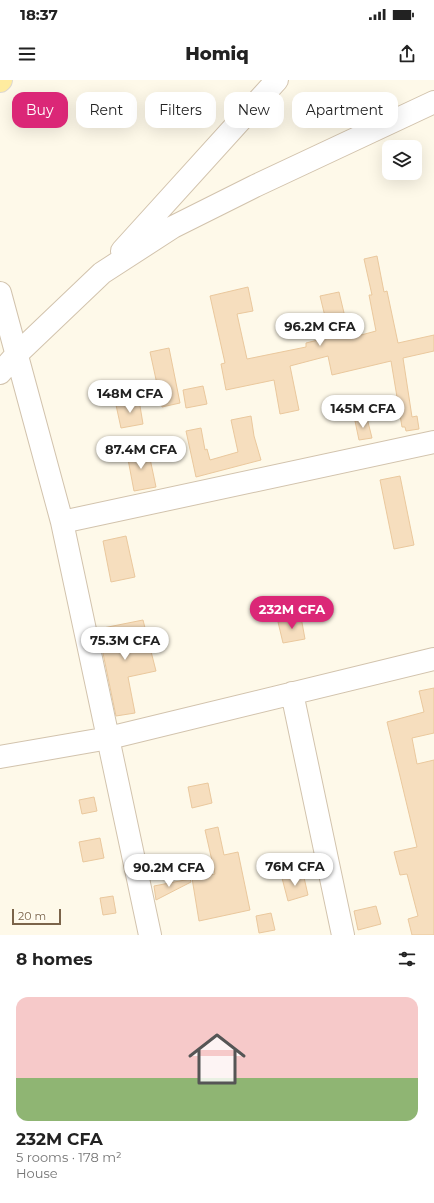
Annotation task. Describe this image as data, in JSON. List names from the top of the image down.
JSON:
{
  "scale_bar": "20 m",
  "page": {
    "status": "18:37",
    "header": "Homiq",
    "chip": [
      "Buy",
      "Rent",
      "Filters",
      "New",
      "Apartment"
    ],
    "price": [
      "96.2M CFA",
      "148M CFA",
      "145M CFA",
      "87.4M CFA",
      "232M CFA",
      "75.3M CFA",
      "76M CFA",
      "90.2M CFA"
    ],
    "scale": "20 m",
    "heading": "8 homes",
    "list": [
      {
        "name": "232M CFA",
        "note": "5 rooms · 178 m² · House"
      }
    ]
  }
}
